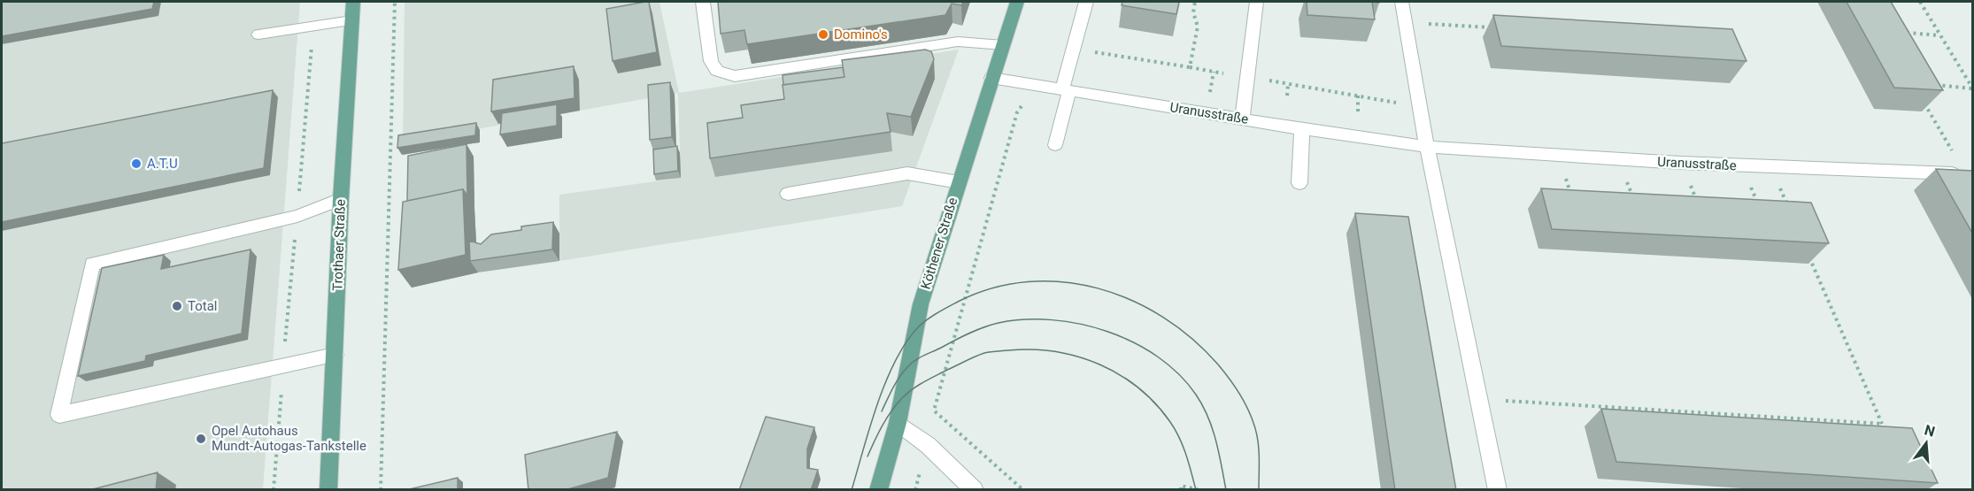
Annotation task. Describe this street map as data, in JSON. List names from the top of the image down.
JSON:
{
  "streets": {
    "main road": ["Köthener Straße", "Trothaer Straße"],
    "street": ["Uranusstraße"]
  },
  "crossings": [
    ["Uranusstraße", "Köthener Straße"]
  ],
  "places": [
    "Domino's",
    "A.T.U",
    "Total",
    "Opel Autohaus Mundt-Autogas-Tankstelle"
  ],
  "north": "top"
}
